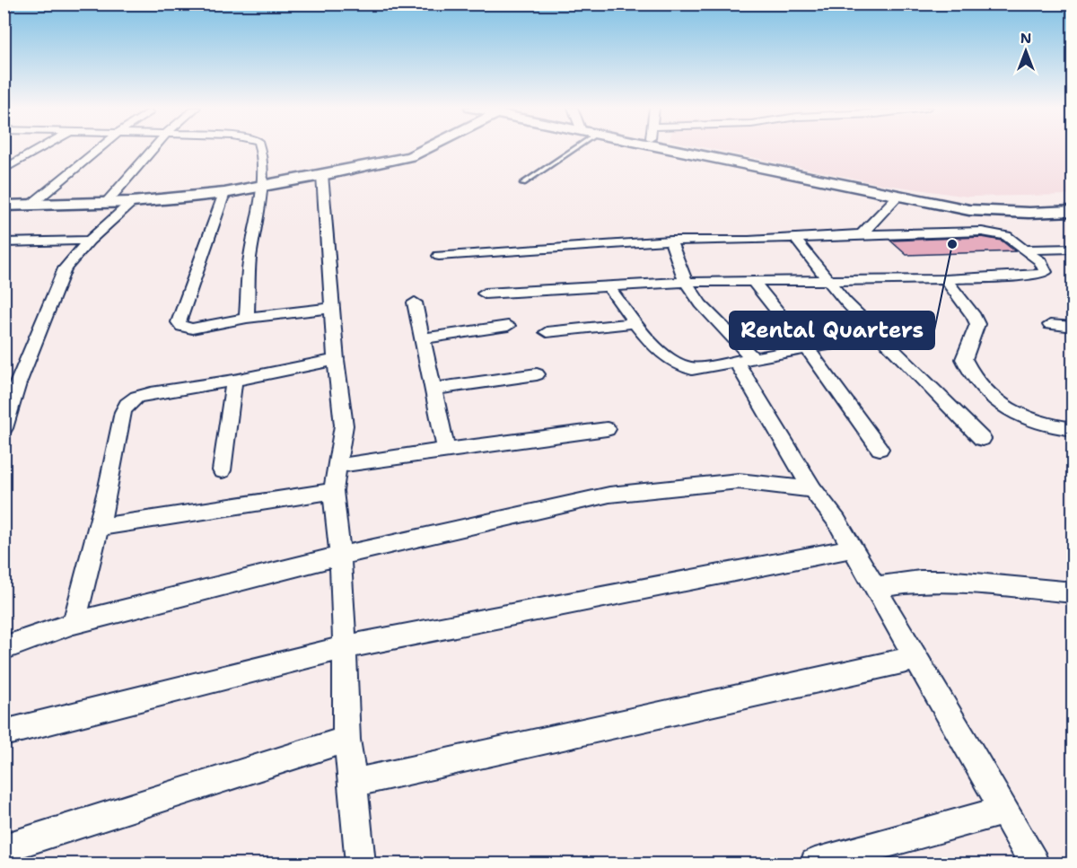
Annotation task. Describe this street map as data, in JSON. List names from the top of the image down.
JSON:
{
  "places": ["Rental Quarters"],
  "north": "top"
}
